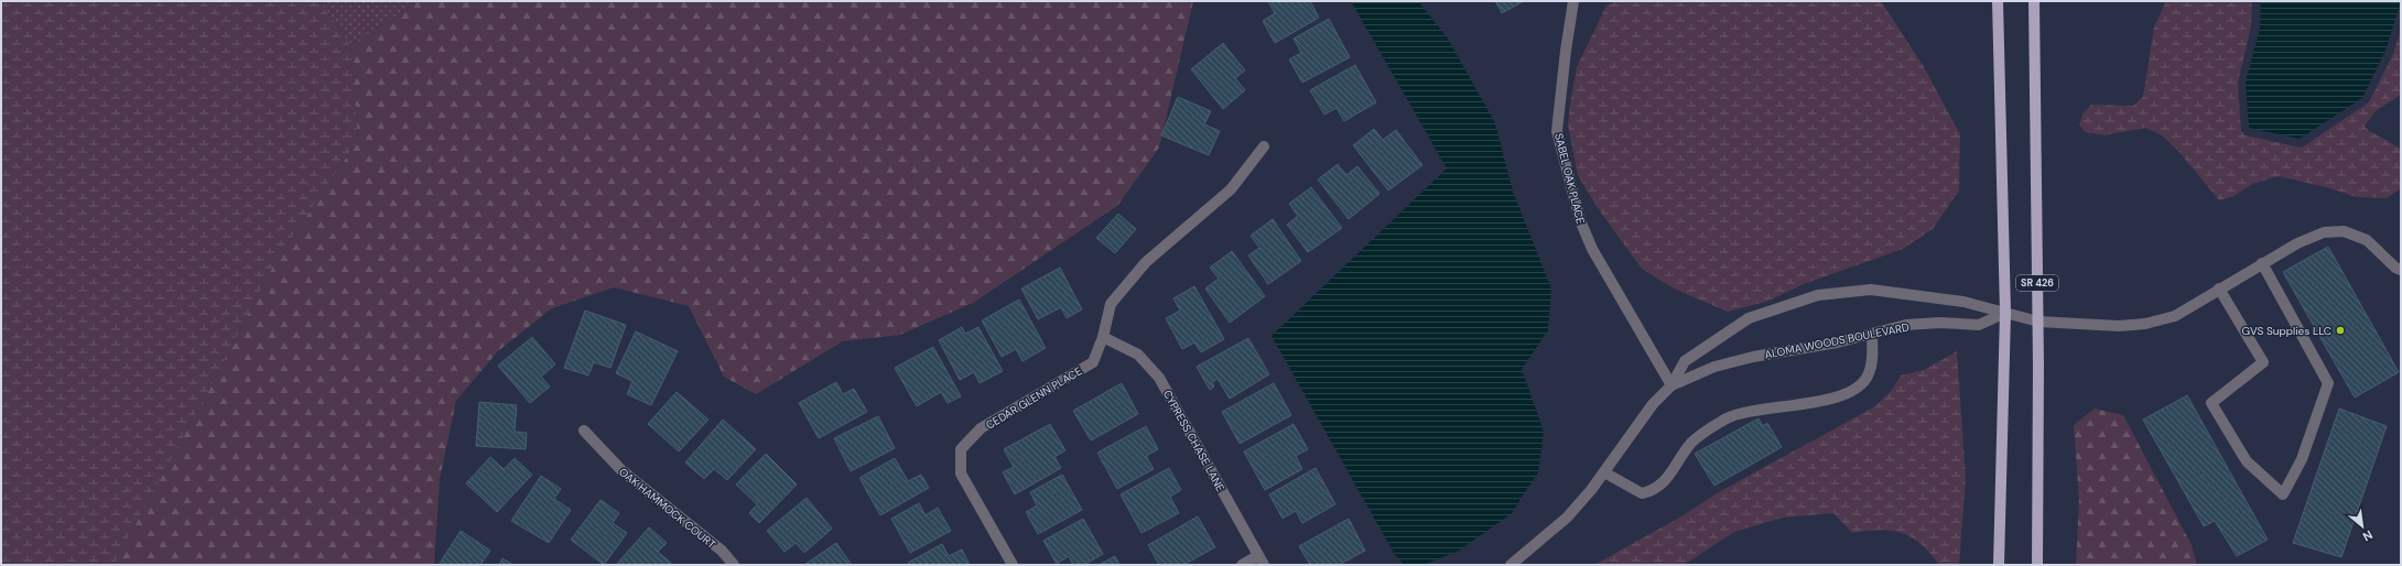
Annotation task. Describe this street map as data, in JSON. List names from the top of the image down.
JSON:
{
  "streets": {
    "main road": ["SR 426"],
    "street": [
      "SABEL OAK PLACE",
      "ALOMA WOODS BOULEVARD",
      "CEDAR GLENN PLACE",
      "CYPRESS CHASE LANE",
      "OAK HAMMOCK COURT"
    ]
  },
  "crossings": [
    ["SABEL OAK PLACE", "ALOMA WOODS BOULEVARD"],
    ["SR 426", "ALOMA WOODS BOULEVARD"],
    ["CEDAR GLENN PLACE", "CYPRESS CHASE LANE"]
  ],
  "places": ["GVS Supplies LLC"],
  "north": "bottom right"
}
